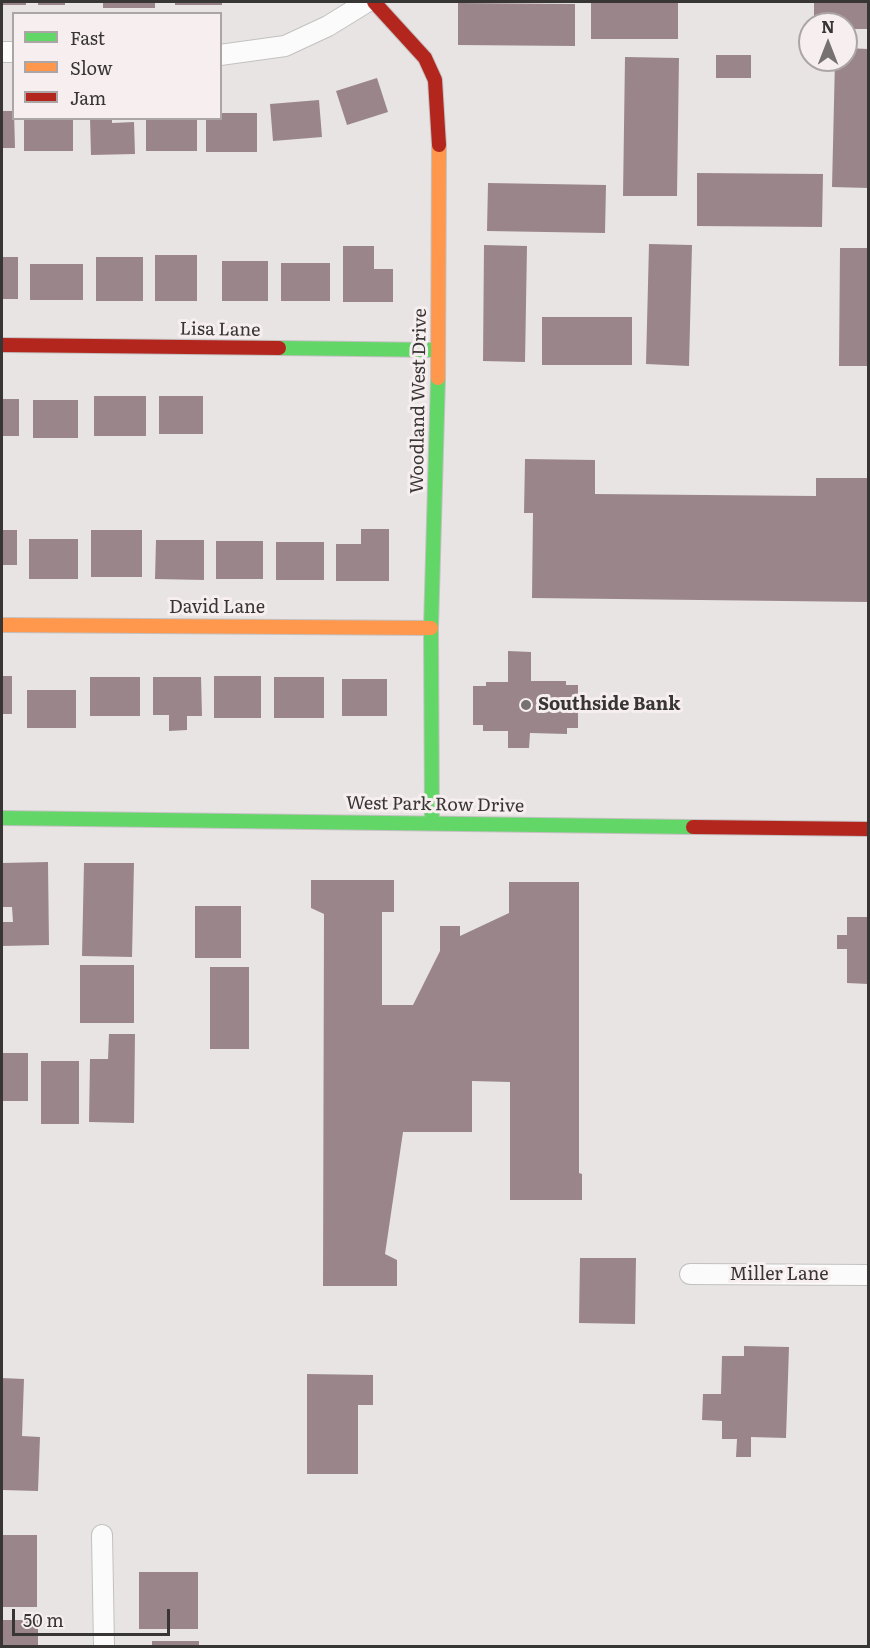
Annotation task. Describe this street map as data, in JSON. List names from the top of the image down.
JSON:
{
  "streets": {
    "street": [
      "Lisa Lane",
      "Woodland West Drive",
      "David Lane",
      "West Park Row Drive",
      "Miller Lane"
    ]
  },
  "crossings": [
    ["Lisa Lane", "Woodland West Drive"],
    ["Woodland West Drive", "David Lane"],
    ["Woodland West Drive", "West Park Row Drive"]
  ],
  "places": ["Southside Bank"],
  "legend": ["Fast", "Slow", "Jam"],
  "scale_bar": "50 m",
  "north": "top"
}
